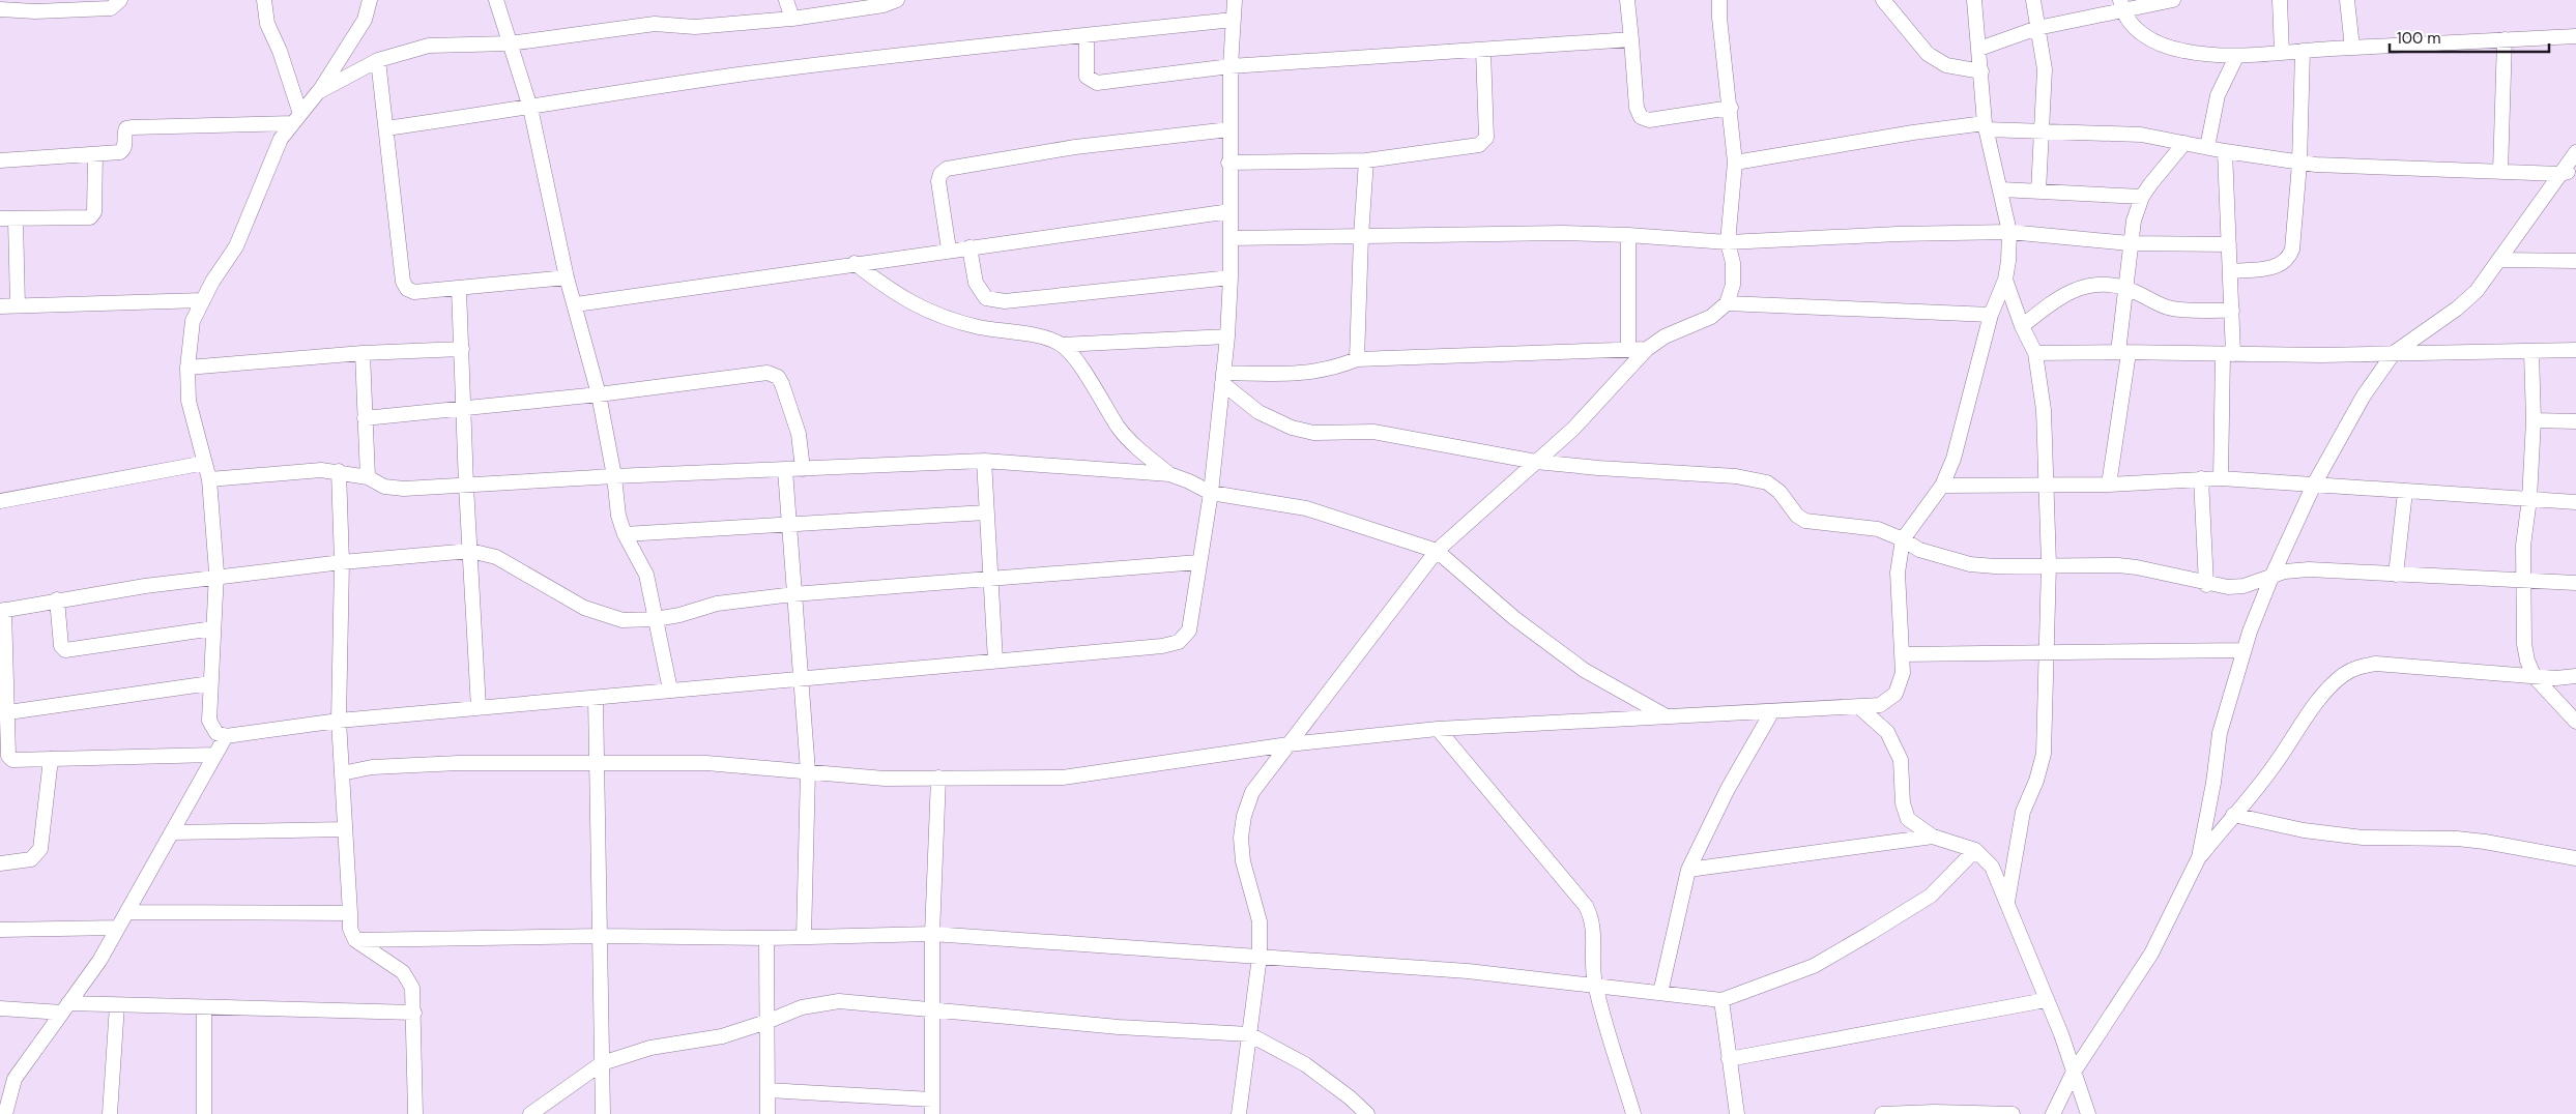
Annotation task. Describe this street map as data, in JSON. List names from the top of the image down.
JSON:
{
  "scale_bar": "100 m"
}
